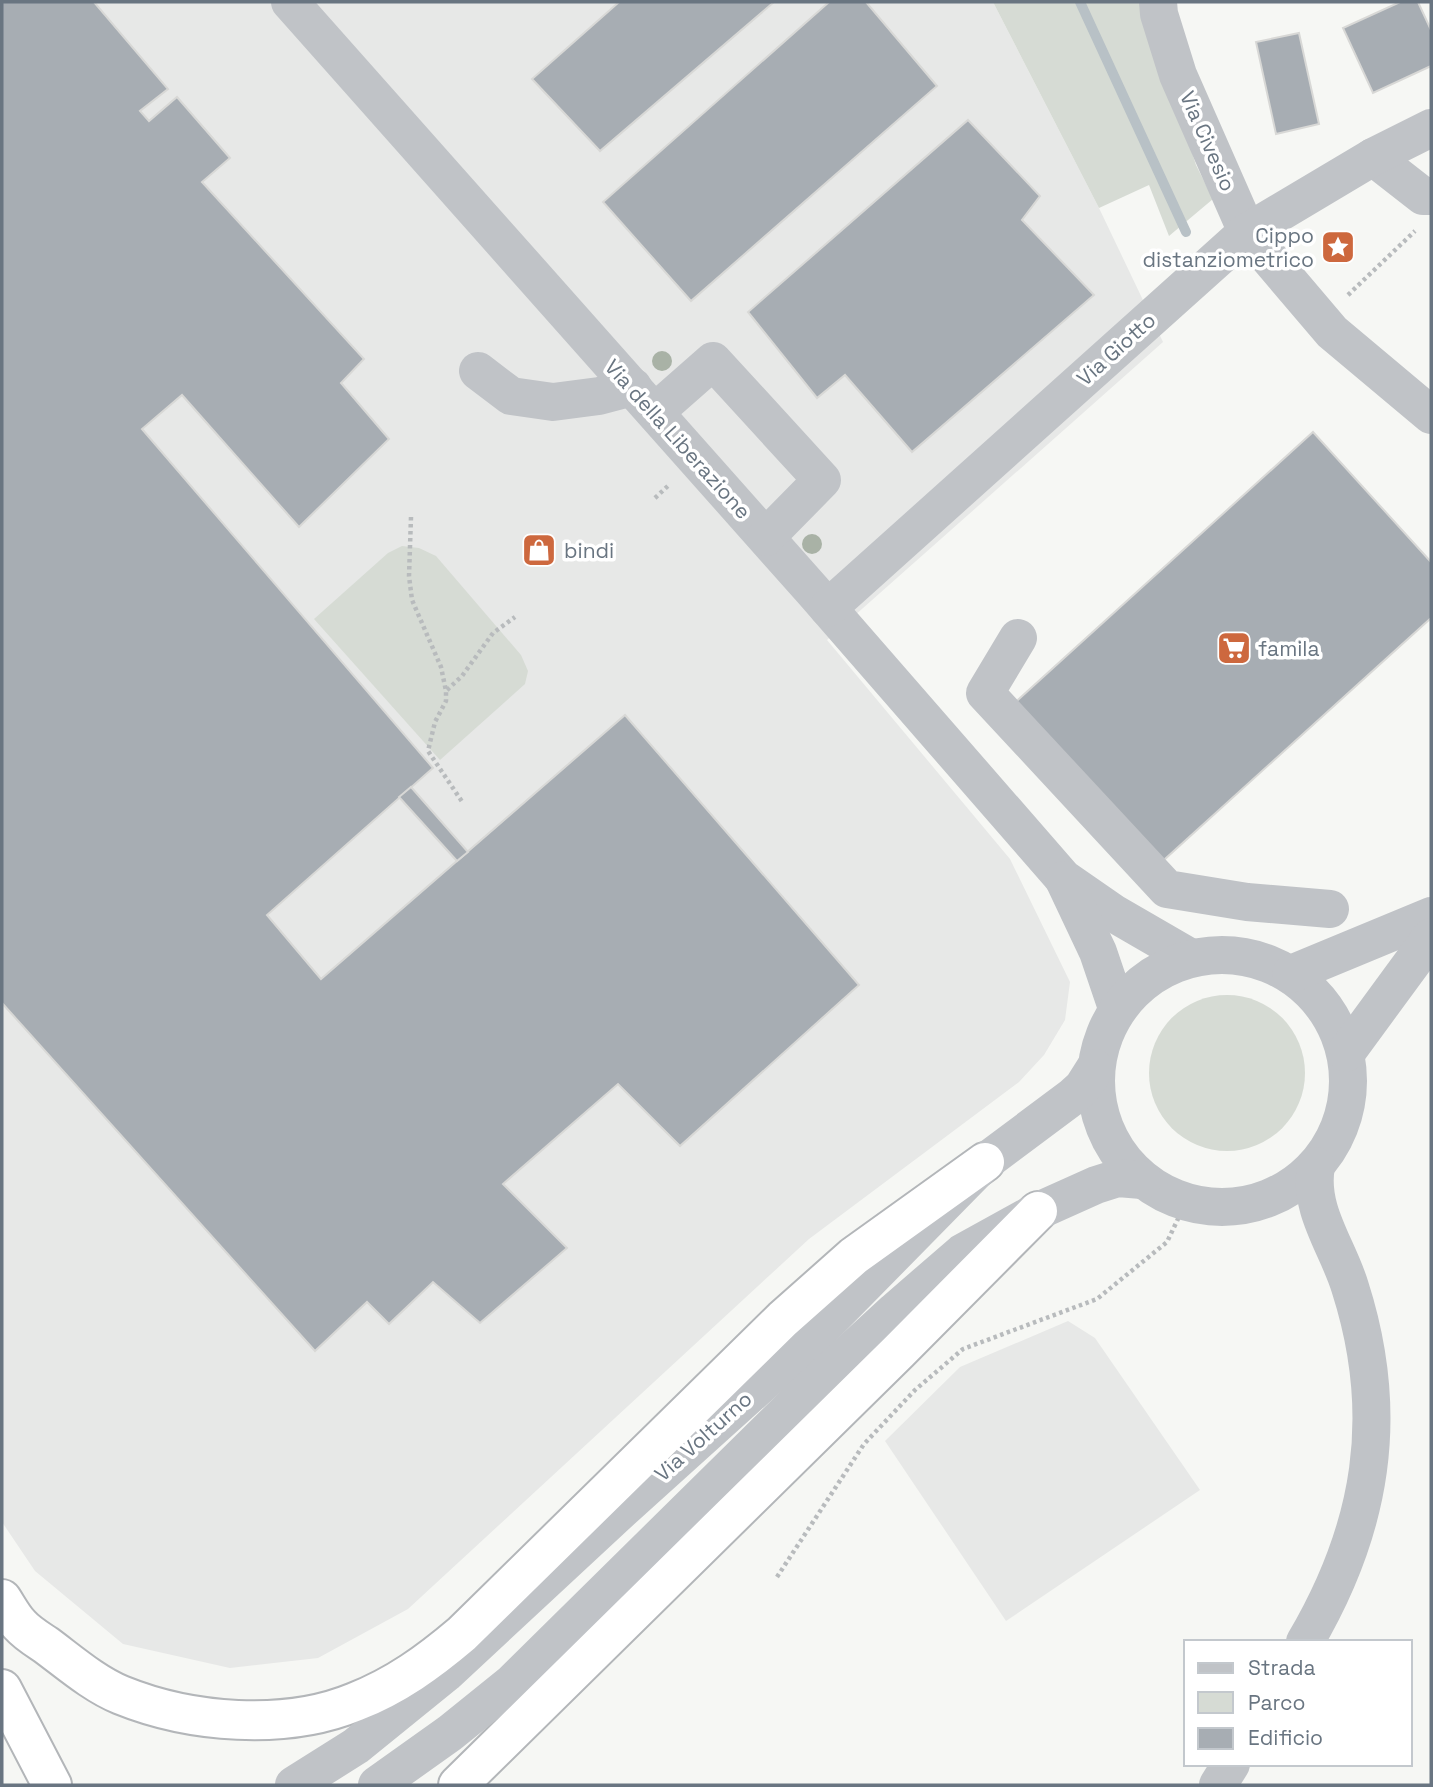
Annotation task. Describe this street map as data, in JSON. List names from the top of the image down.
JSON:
{
  "streets": {
    "street": [
      "Via Civesio",
      "Via Giotto",
      "Via della Liberazione",
      "Via Volturno"
    ]
  },
  "crossings": [
    ["Via Civesio", "Via Giotto"],
    ["Via Giotto", "Via della Liberazione"],
    ["Via della Liberazione", "Via Volturno"]
  ],
  "places": {
    "place": ["Cippo distanziometrico"],
    "shop": ["bindi"],
    "supermarket": ["famila"]
  },
  "legend": ["Strada", "Parco", "Edificio"]
}
